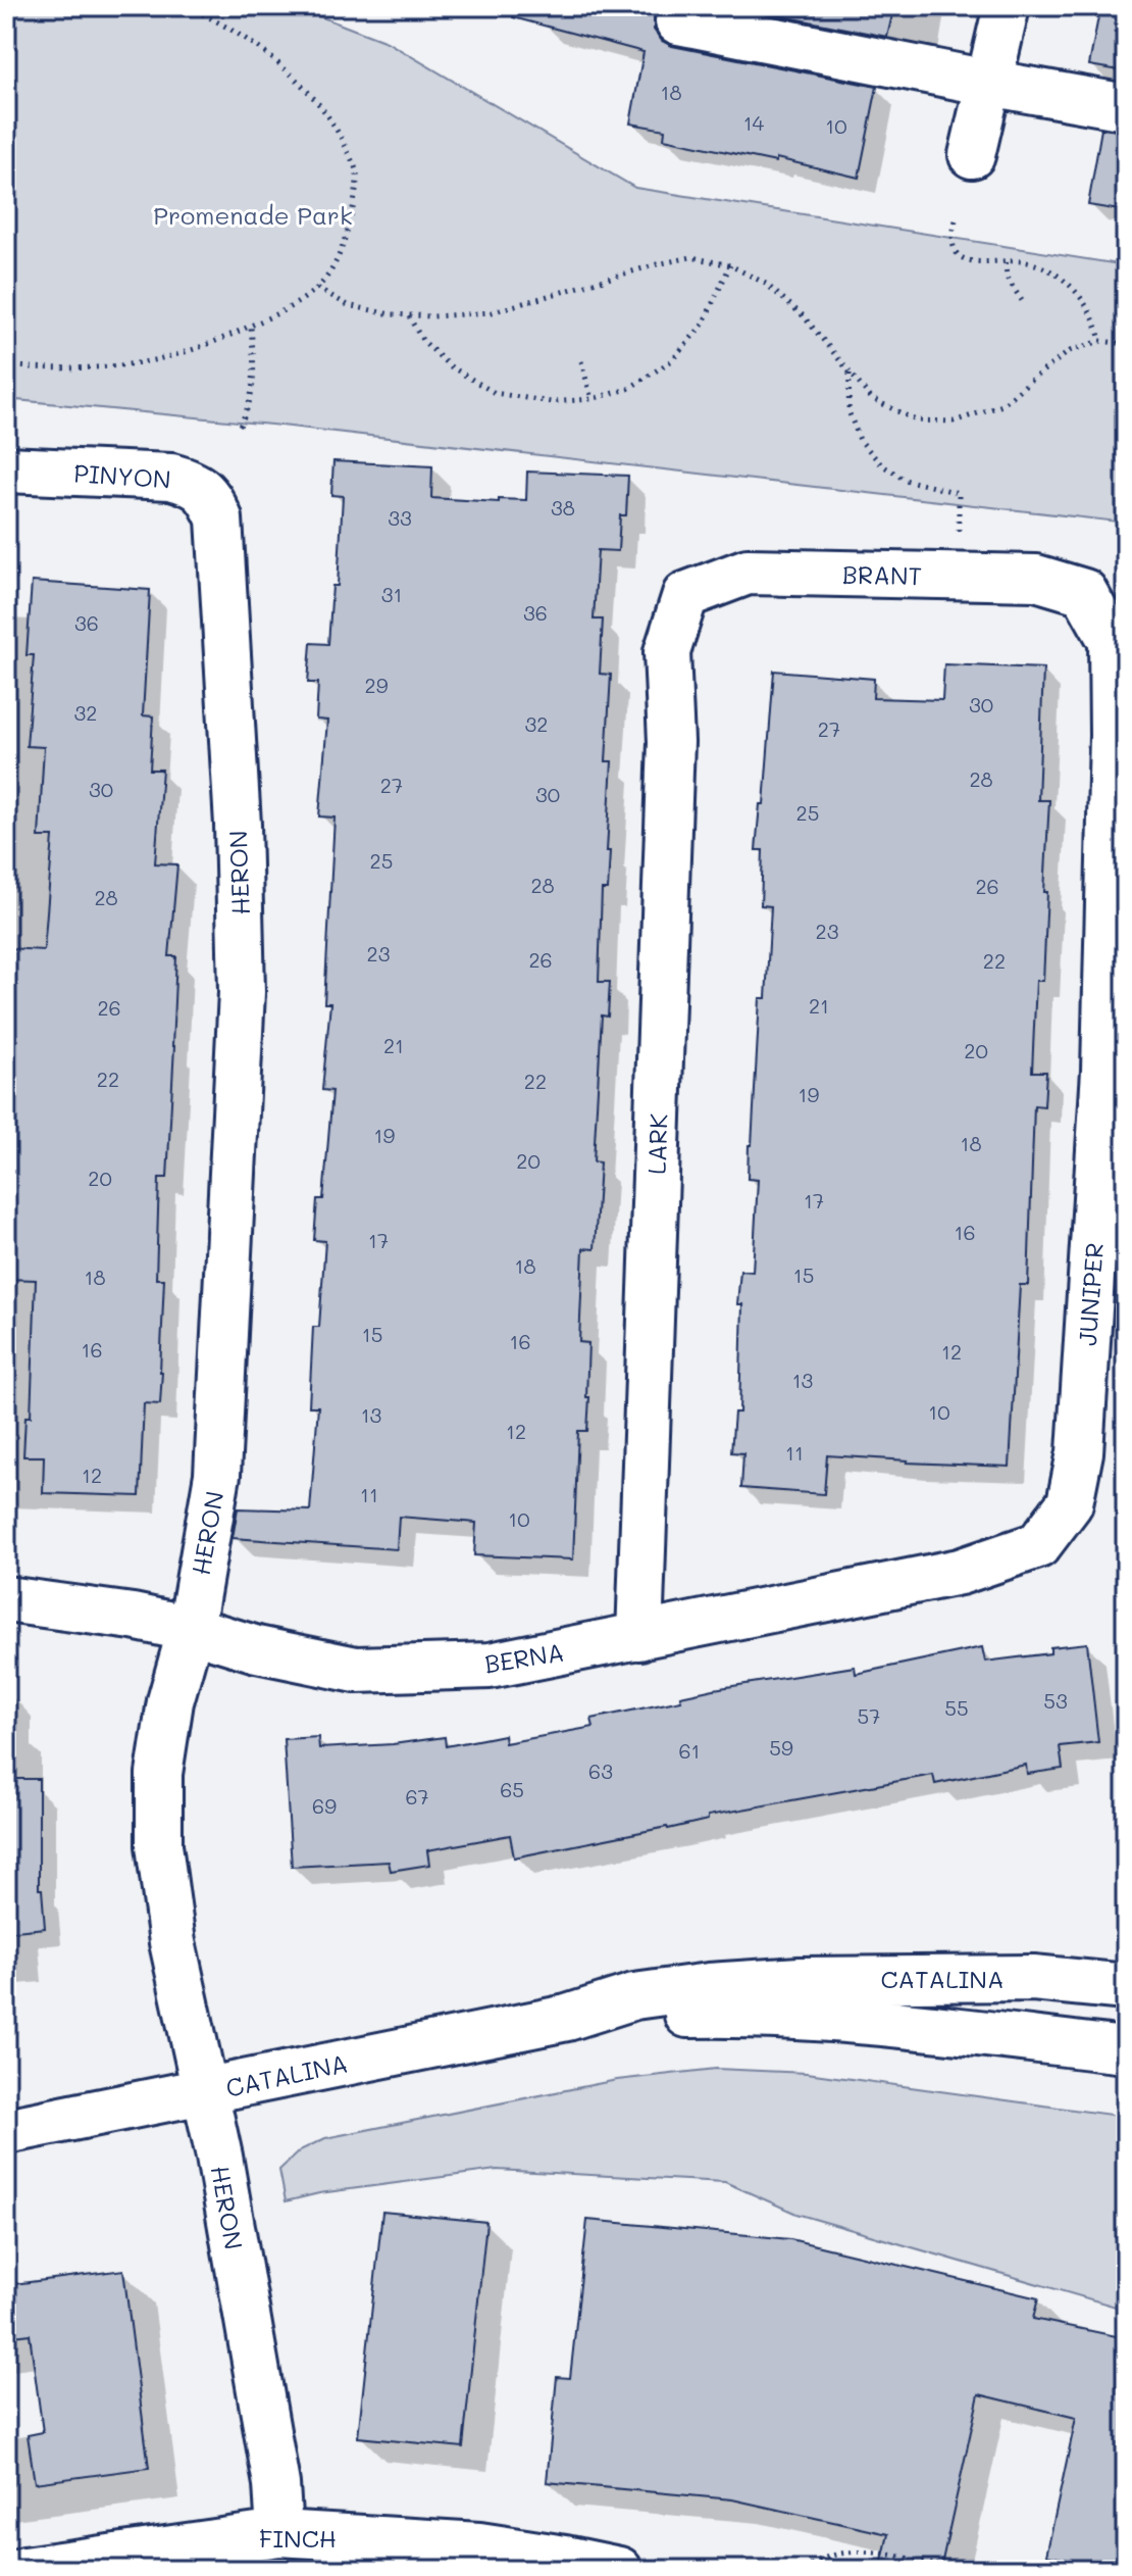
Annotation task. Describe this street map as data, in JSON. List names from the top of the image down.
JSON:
{
  "streets": {
    "street": [
      "PINYON",
      "BRANT",
      "HERON",
      "LARK",
      "JUNIPER",
      "BERNA",
      "CATALINA",
      "FINCH"
    ]
  },
  "crossings": [
    ["PINYON", "HERON"],
    ["BRANT", "LARK"],
    ["BRANT", "JUNIPER"],
    ["HERON", "BERNA"],
    ["HERON", "CATALINA"],
    ["HERON", "FINCH"],
    ["LARK", "BERNA"],
    ["JUNIPER", "BERNA"]
  ],
  "parks": ["Promenade Park"],
  "house_numbers": [
    "18",
    "14",
    "10",
    "38",
    "33",
    "31",
    "36",
    "36",
    "29",
    "30",
    "32",
    "32",
    "27",
    "28",
    "27",
    "30",
    "30",
    "25",
    "25",
    "28",
    "26",
    "28",
    "23",
    "23",
    "26",
    "22",
    "21",
    "26",
    "21",
    "20",
    "22",
    "22",
    "19",
    "19",
    "18",
    "20",
    "20",
    "17",
    "16",
    "17",
    "18",
    "15",
    "18",
    "15",
    "16",
    "16",
    "12",
    "13",
    "10",
    "13",
    "12",
    "11",
    "12",
    "11",
    "10",
    "53",
    "55",
    "57",
    "59",
    "61",
    "63",
    "65",
    "67",
    "69"
  ]
}
